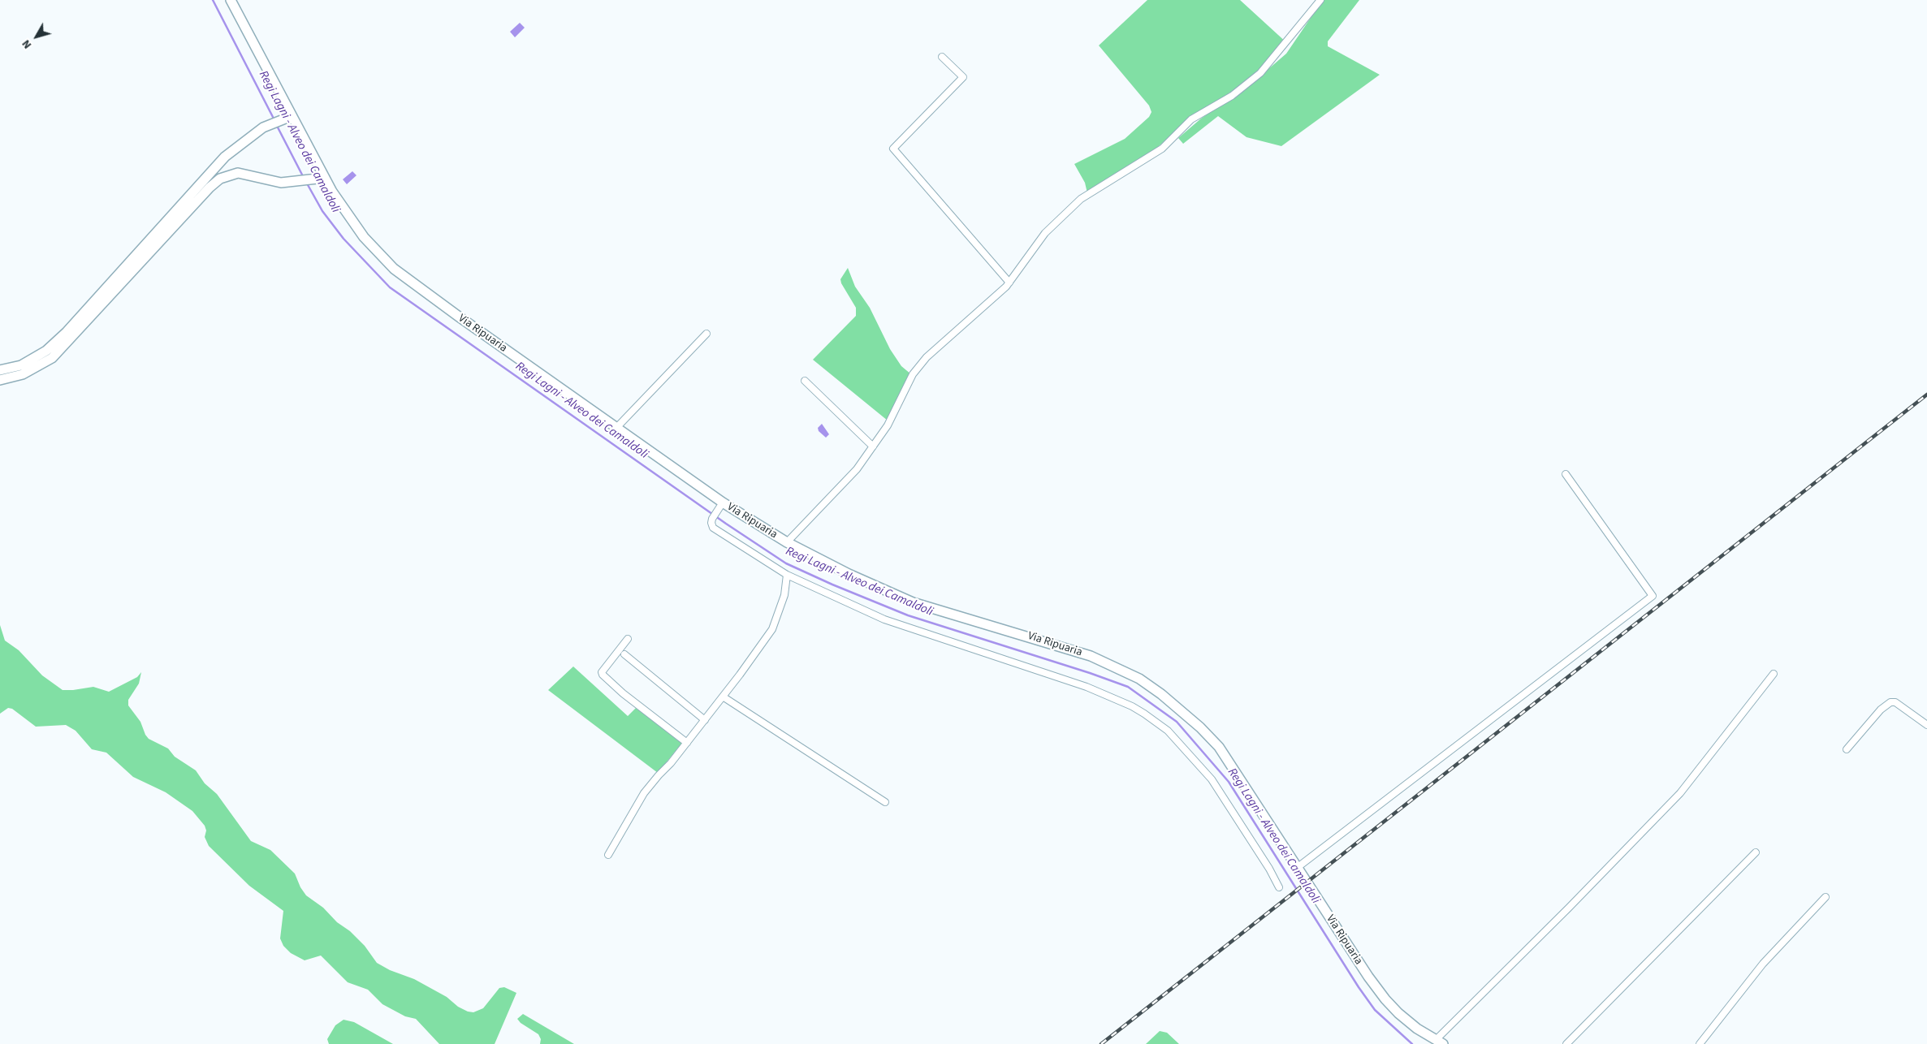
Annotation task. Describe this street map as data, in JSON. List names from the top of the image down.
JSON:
{
  "streets": {
    "street": ["Via Ripuaria"]
  },
  "water": ["Regi Lagni - Alveo dei Camaldoli"],
  "north": "bottom left"
}
